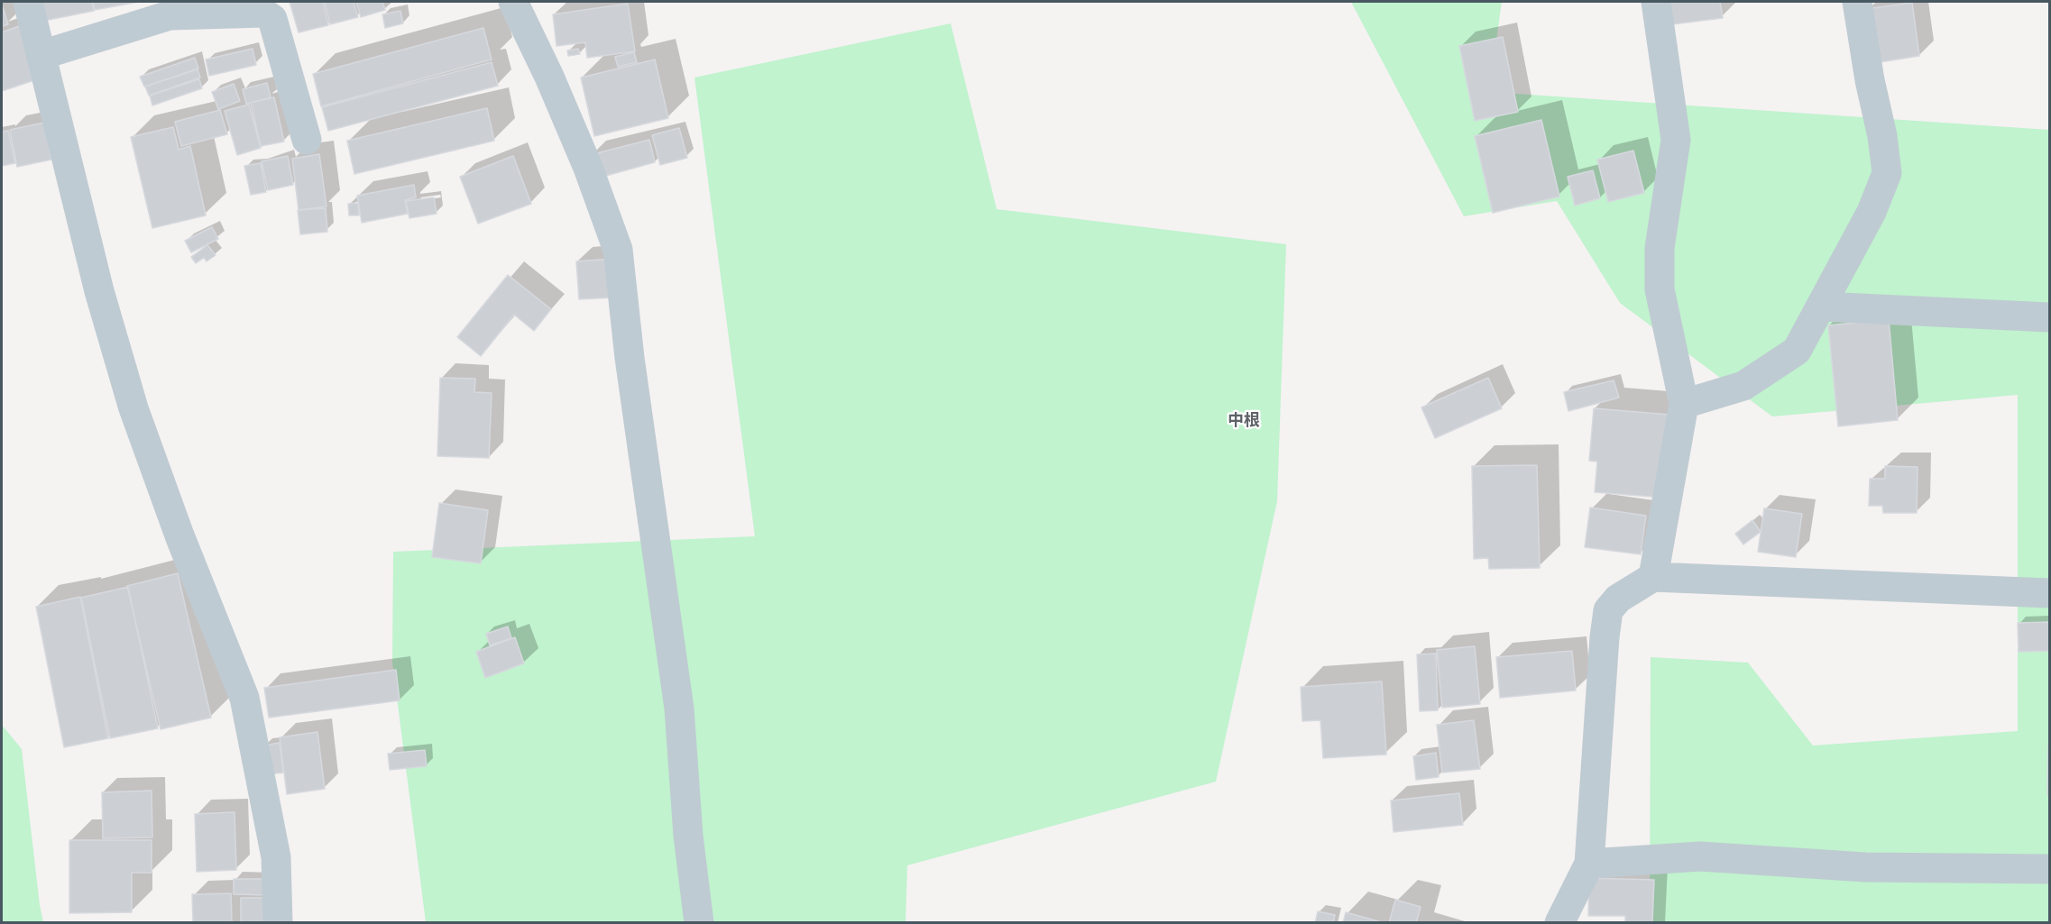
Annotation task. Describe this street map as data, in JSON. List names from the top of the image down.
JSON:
{
  "districts": ["中根"]
}
